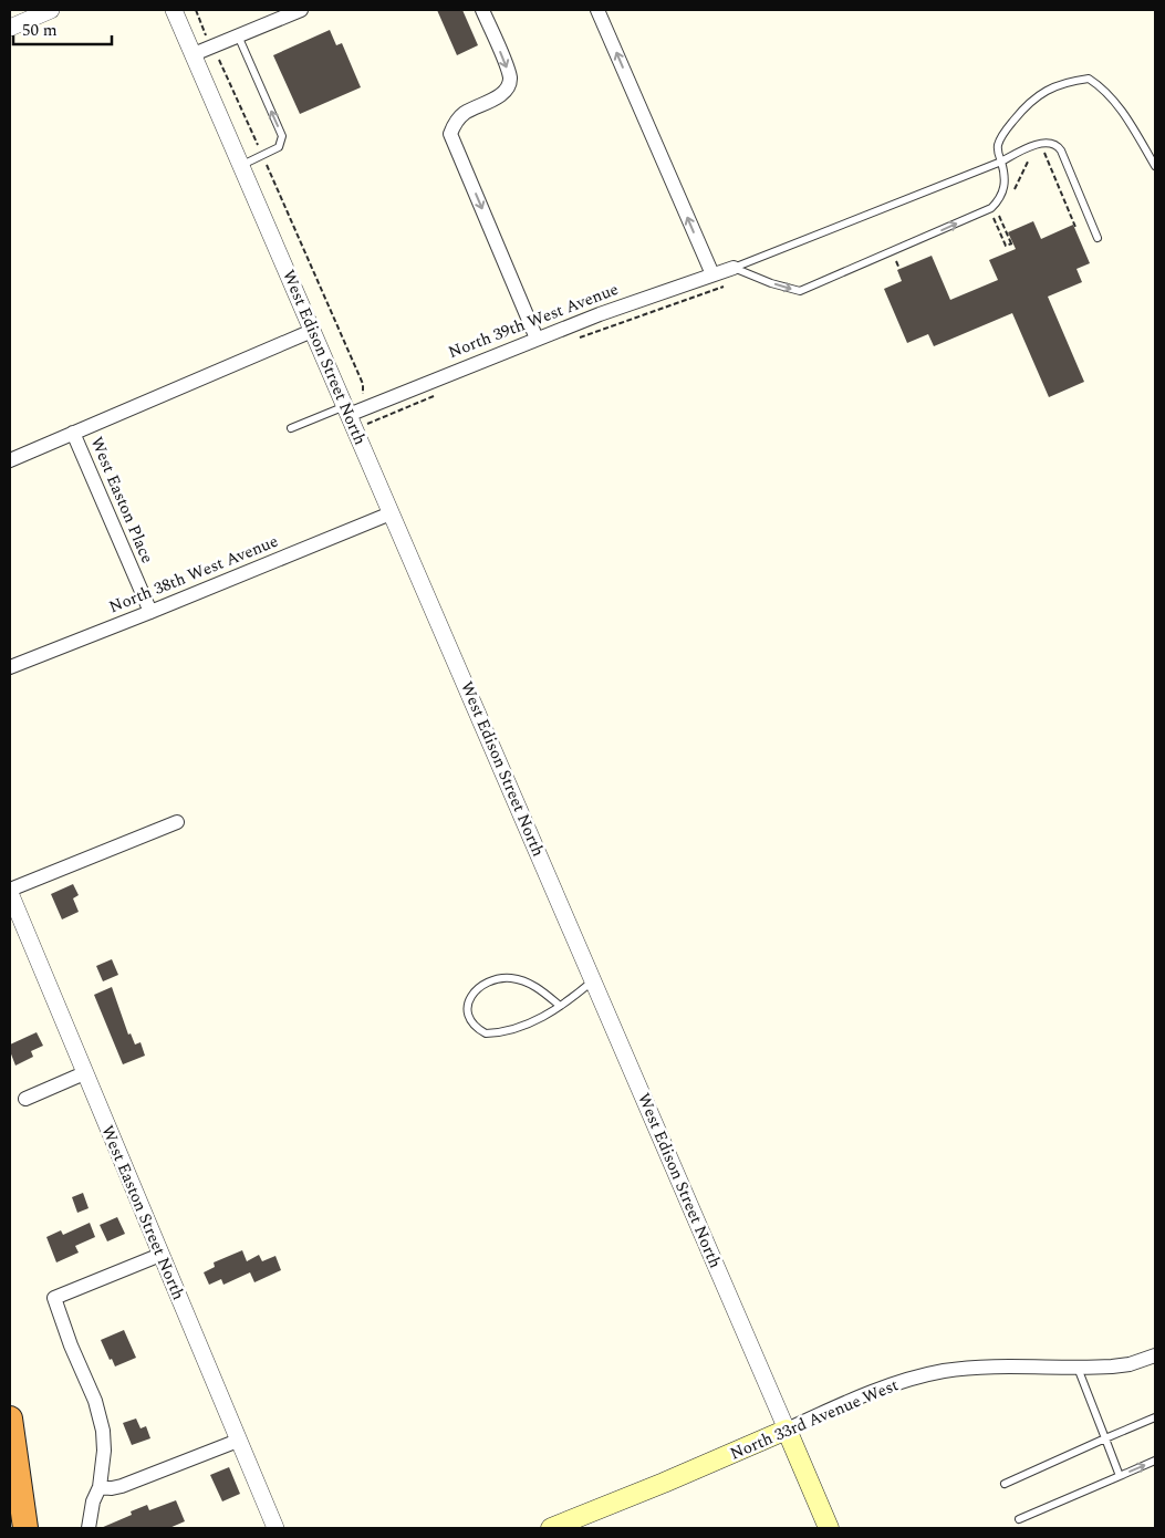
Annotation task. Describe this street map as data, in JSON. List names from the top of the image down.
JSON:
{
  "streets": {
    "main road": ["West Edison Street North", "North 33rd Avenue West"],
    "street": [
      "North 39th West Avenue",
      "West Easton Place",
      "North 38th West Avenue",
      "West Easton Street North"
    ]
  },
  "crossings": [
    ["North 39th West Avenue", "West Edison Street North"],
    ["West Edison Street North", "North 38th West Avenue"],
    ["West Edison Street North", "North 33rd Avenue West"],
    ["West Easton Place", "North 38th West Avenue"]
  ],
  "scale_bar": "50 m"
}
